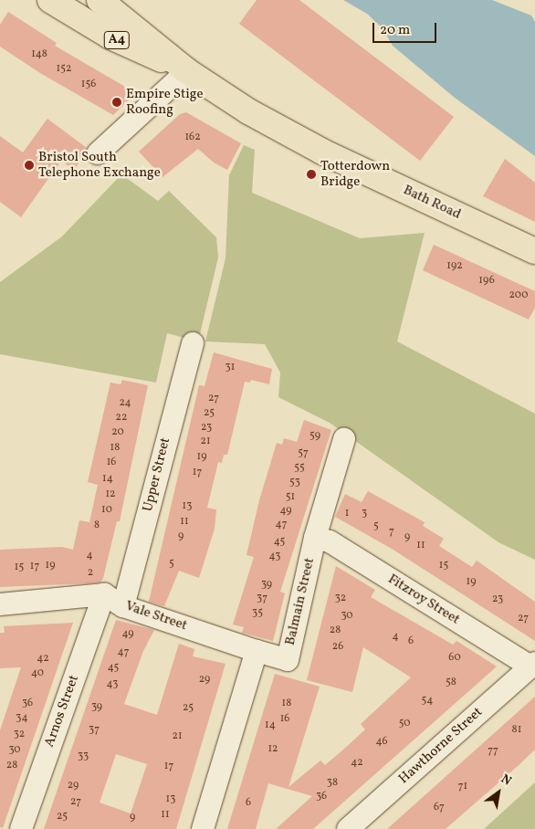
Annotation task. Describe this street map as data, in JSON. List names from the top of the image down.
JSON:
{
  "streets": {
    "highway": ["A4", "Bath Road"],
    "street": [
      "Upper Street",
      "Fitzroy Street",
      "Balmain Street",
      "Vale Street",
      "Arnos Street",
      "Hawthorne Street"
    ]
  },
  "crossings": [
    ["Upper Street", "Vale Street"],
    ["Fitzroy Street", "Balmain Street"],
    ["Fitzroy Street", "Hawthorne Street"],
    ["Balmain Street", "Vale Street"],
    ["Vale Street", "Arnos Street"]
  ],
  "places": ["Empire Stige Roofing", "Bristol South Telephone Exchange", "Totterdown Bridge"],
  "house_numbers": [
    "148",
    "152",
    "156",
    "162",
    "192",
    "196",
    "200",
    "31",
    "27",
    "24",
    "25",
    "22",
    "23",
    "20",
    "59",
    "21",
    "18",
    "57",
    "19",
    "16",
    "55",
    "17",
    "14",
    "53",
    "12",
    "51",
    "13",
    "10",
    "49",
    "1",
    "3",
    "11",
    "47",
    "8",
    "5",
    "7",
    "9",
    "9",
    "45",
    "11",
    "4",
    "43",
    "5",
    "19",
    "15",
    "17",
    "15",
    "2",
    "19",
    "39",
    "37",
    "32",
    "23",
    "35",
    "30",
    "27",
    "28",
    "49",
    "4",
    "6",
    "26",
    "47",
    "60",
    "42",
    "45",
    "40",
    "29",
    "58",
    "43",
    "54",
    "36",
    "18",
    "39",
    "25",
    "34",
    "16",
    "50",
    "14",
    "37",
    "81",
    "32",
    "21",
    "46",
    "12",
    "30",
    "77",
    "33",
    "42",
    "28",
    "17",
    "38",
    "29",
    "71",
    "36",
    "13",
    "27",
    "6",
    "67",
    "11",
    "25",
    "9"
  ],
  "scale_bar": "20 m",
  "north": "top right"
}
